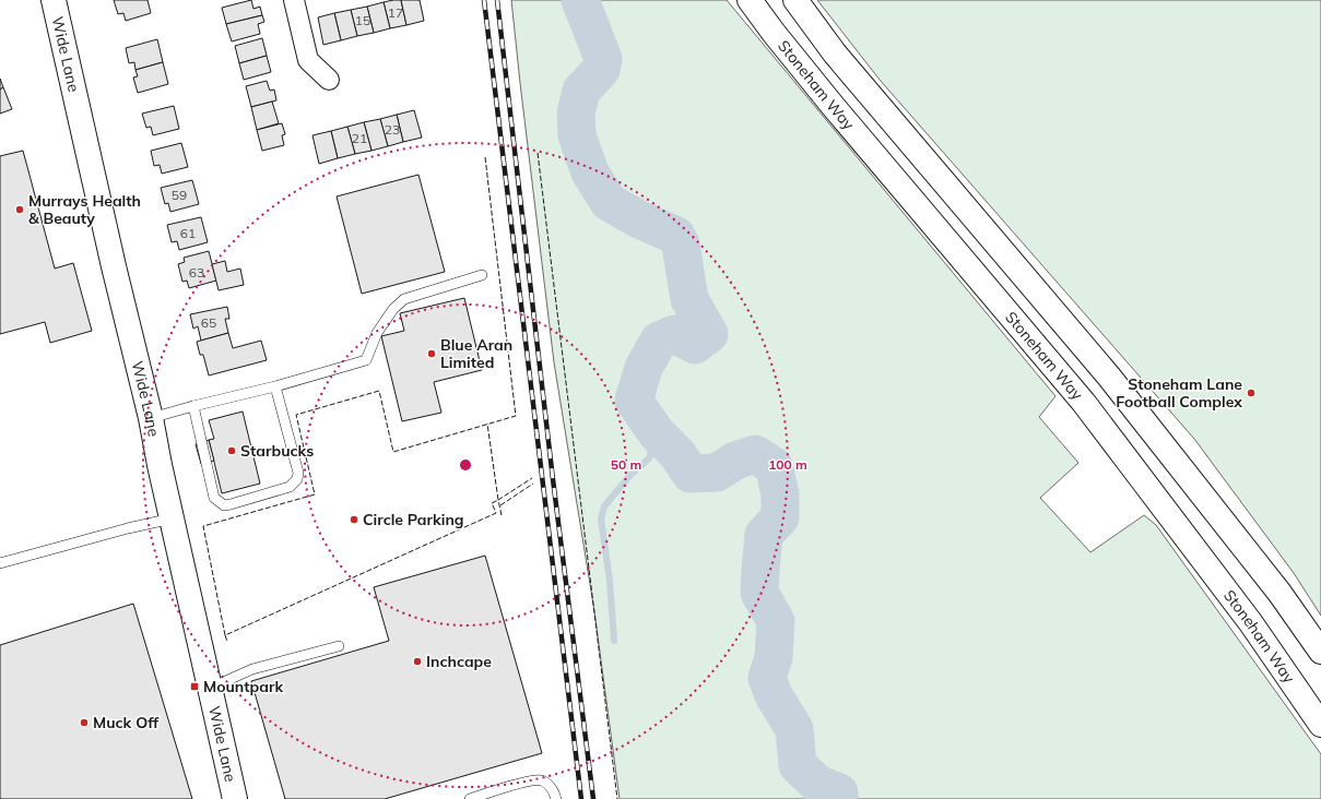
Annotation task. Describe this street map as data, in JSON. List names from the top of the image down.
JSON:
{
  "streets": {
    "main road": ["Wide Lane", "Stoneham Way"]
  },
  "places": {
    "other": [
      "Murrays Health & Beauty",
      "Blue Aran Limited",
      "Stoneham Lane Football Complex",
      "Starbucks",
      "Circle Parking",
      "Inchcape",
      "Muck Off"
    ],
    "transit": ["Mountpark"]
  },
  "house_numbers": [
    "17",
    "15",
    "23",
    "21",
    "59",
    "61",
    "63",
    "65"
  ],
  "rings": ["50 m", "100 m"]
}
